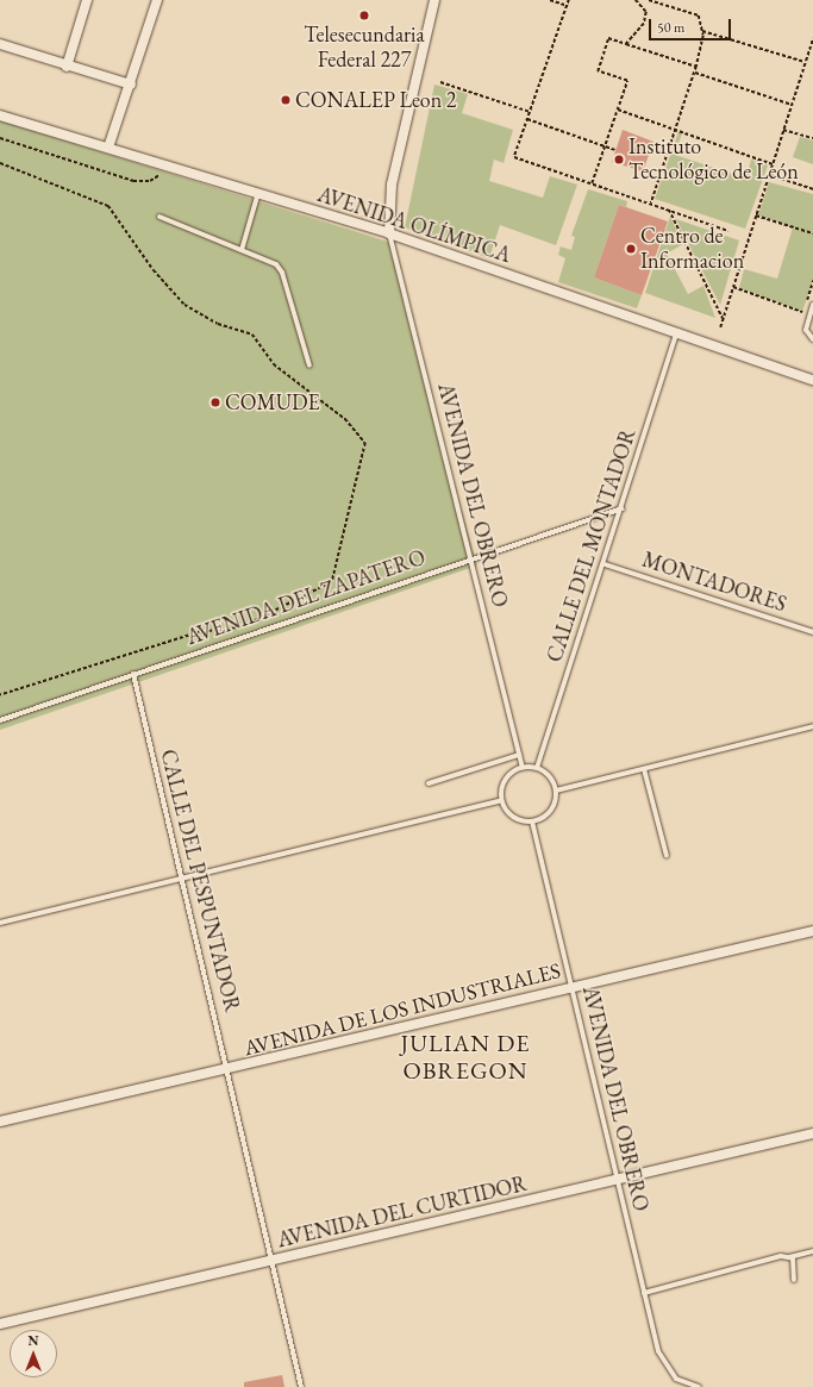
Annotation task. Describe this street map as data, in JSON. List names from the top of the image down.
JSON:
{
  "streets": {
    "street": ["AVENIDA OLÍMPICA", "AVENIDA DE LOS INDUSTRIALES", "AVENIDA DEL CURTIDOR"],
    "lane": [
      "AVENIDA DEL OBRERO",
      "CALLE DEL MONTADOR",
      "MONTADORES",
      "AVENIDA DEL ZAPATERO",
      "CALLE DEL PESPUNTADOR"
    ]
  },
  "crossings": [
    ["AVENIDA OLÍMPICA", "AVENIDA DEL OBRERO"],
    ["AVENIDA OLÍMPICA", "CALLE DEL MONTADOR"],
    ["AVENIDA DEL OBRERO", "CALLE DEL MONTADOR"],
    ["AVENIDA DEL OBRERO", "AVENIDA DEL ZAPATERO"],
    ["AVENIDA DEL OBRERO", "AVENIDA DE LOS INDUSTRIALES"],
    ["AVENIDA DEL OBRERO", "AVENIDA DEL CURTIDOR"],
    ["CALLE DEL MONTADOR", "MONTADORES"],
    ["CALLE DEL MONTADOR", "AVENIDA DEL ZAPATERO"],
    ["AVENIDA DEL ZAPATERO", "CALLE DEL PESPUNTADOR"],
    ["CALLE DEL PESPUNTADOR", "AVENIDA DE LOS INDUSTRIALES"],
    ["CALLE DEL PESPUNTADOR", "AVENIDA DEL CURTIDOR"]
  ],
  "districts": ["JULIAN DE OBREGON"],
  "places": [
    "Telesecundaria Federal 227",
    "CONALEP Leon 2",
    "Instituto Tecnológico de León",
    "Centro de Informacion",
    "COMUDE"
  ],
  "scale_bar": "50 m",
  "north": "top"
}
